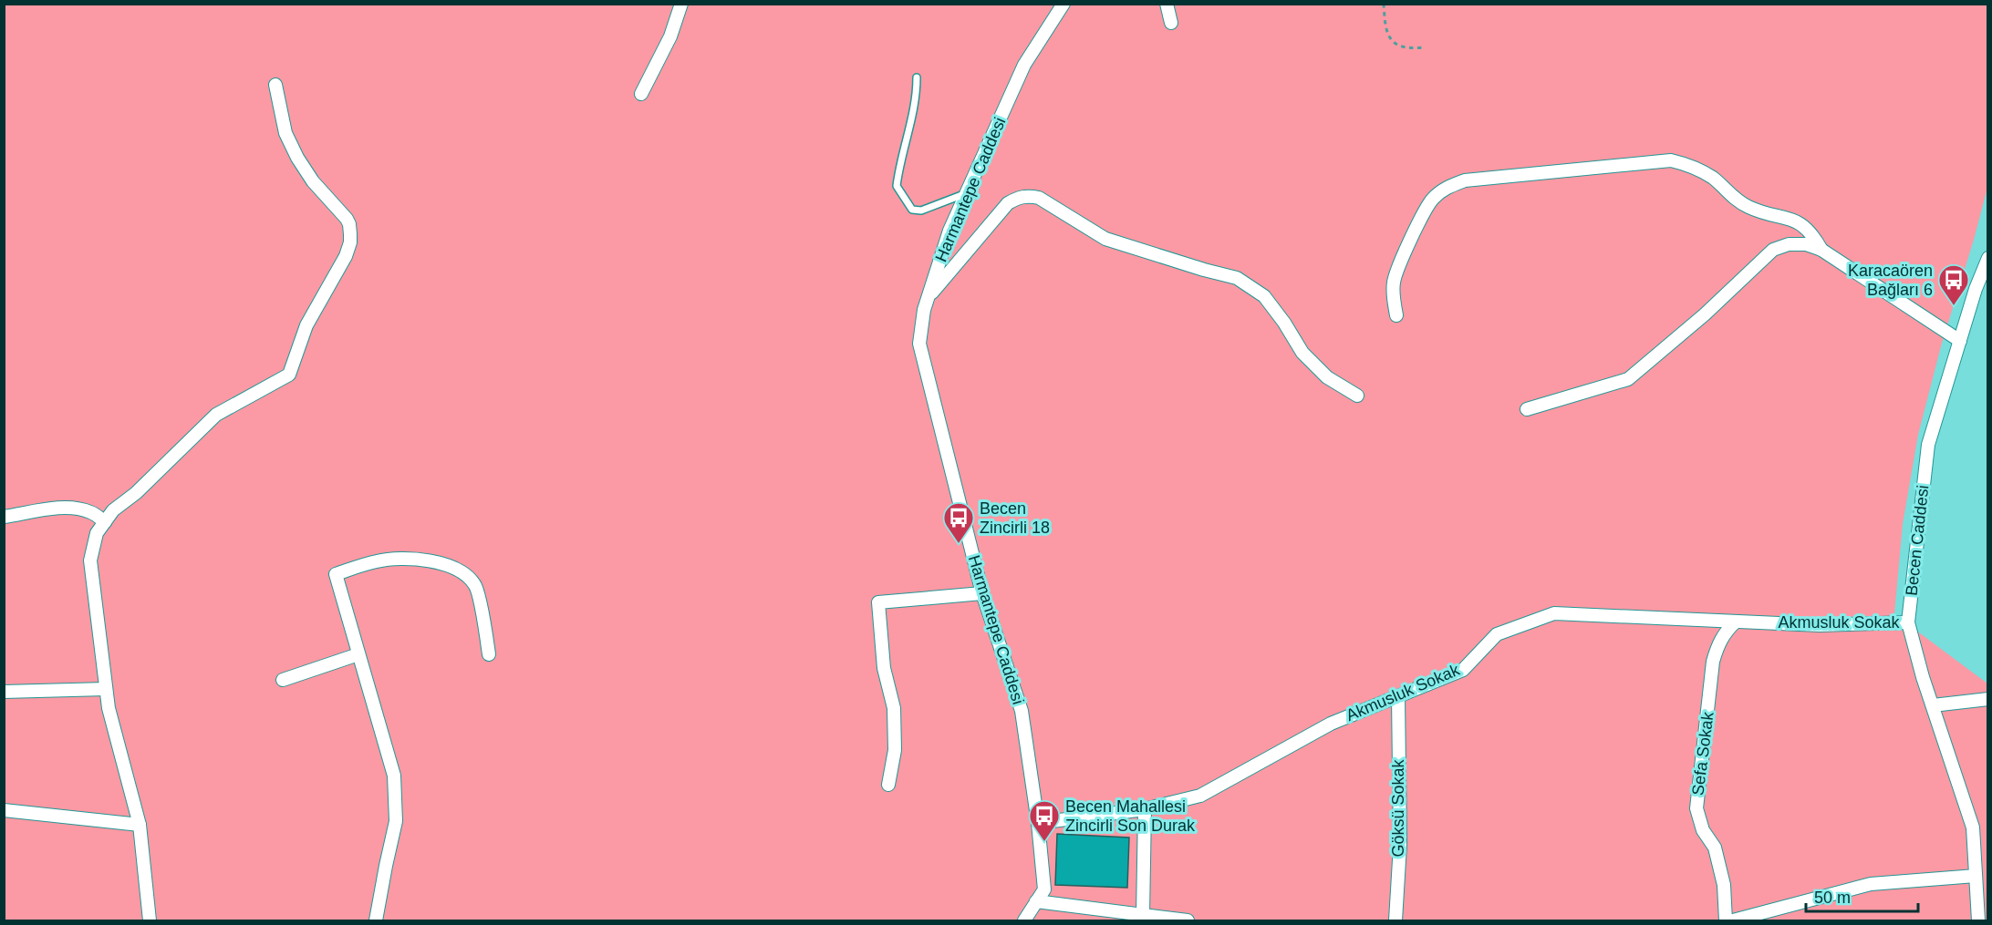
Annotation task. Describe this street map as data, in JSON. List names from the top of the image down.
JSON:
{
  "streets": {
    "street": [
      "Harmantepe Caddesi",
      "Becen Caddesi",
      "Akmusluk Sokak",
      "Sefa Sokak",
      "Göksü Sokak"
    ]
  },
  "crossings": [
    ["Harmantepe Caddesi", "Akmusluk Sokak"],
    ["Becen Caddesi", "Akmusluk Sokak"],
    ["Akmusluk Sokak", "Sefa Sokak"],
    ["Akmusluk Sokak", "Göksü Sokak"]
  ],
  "places": {
    "bus stop": ["Karacaören Bağları 6", "Becen Zincirli 18", "Becen Mahallesi Zincirli Son Durak"]
  },
  "scale_bar": "50 m"
}
